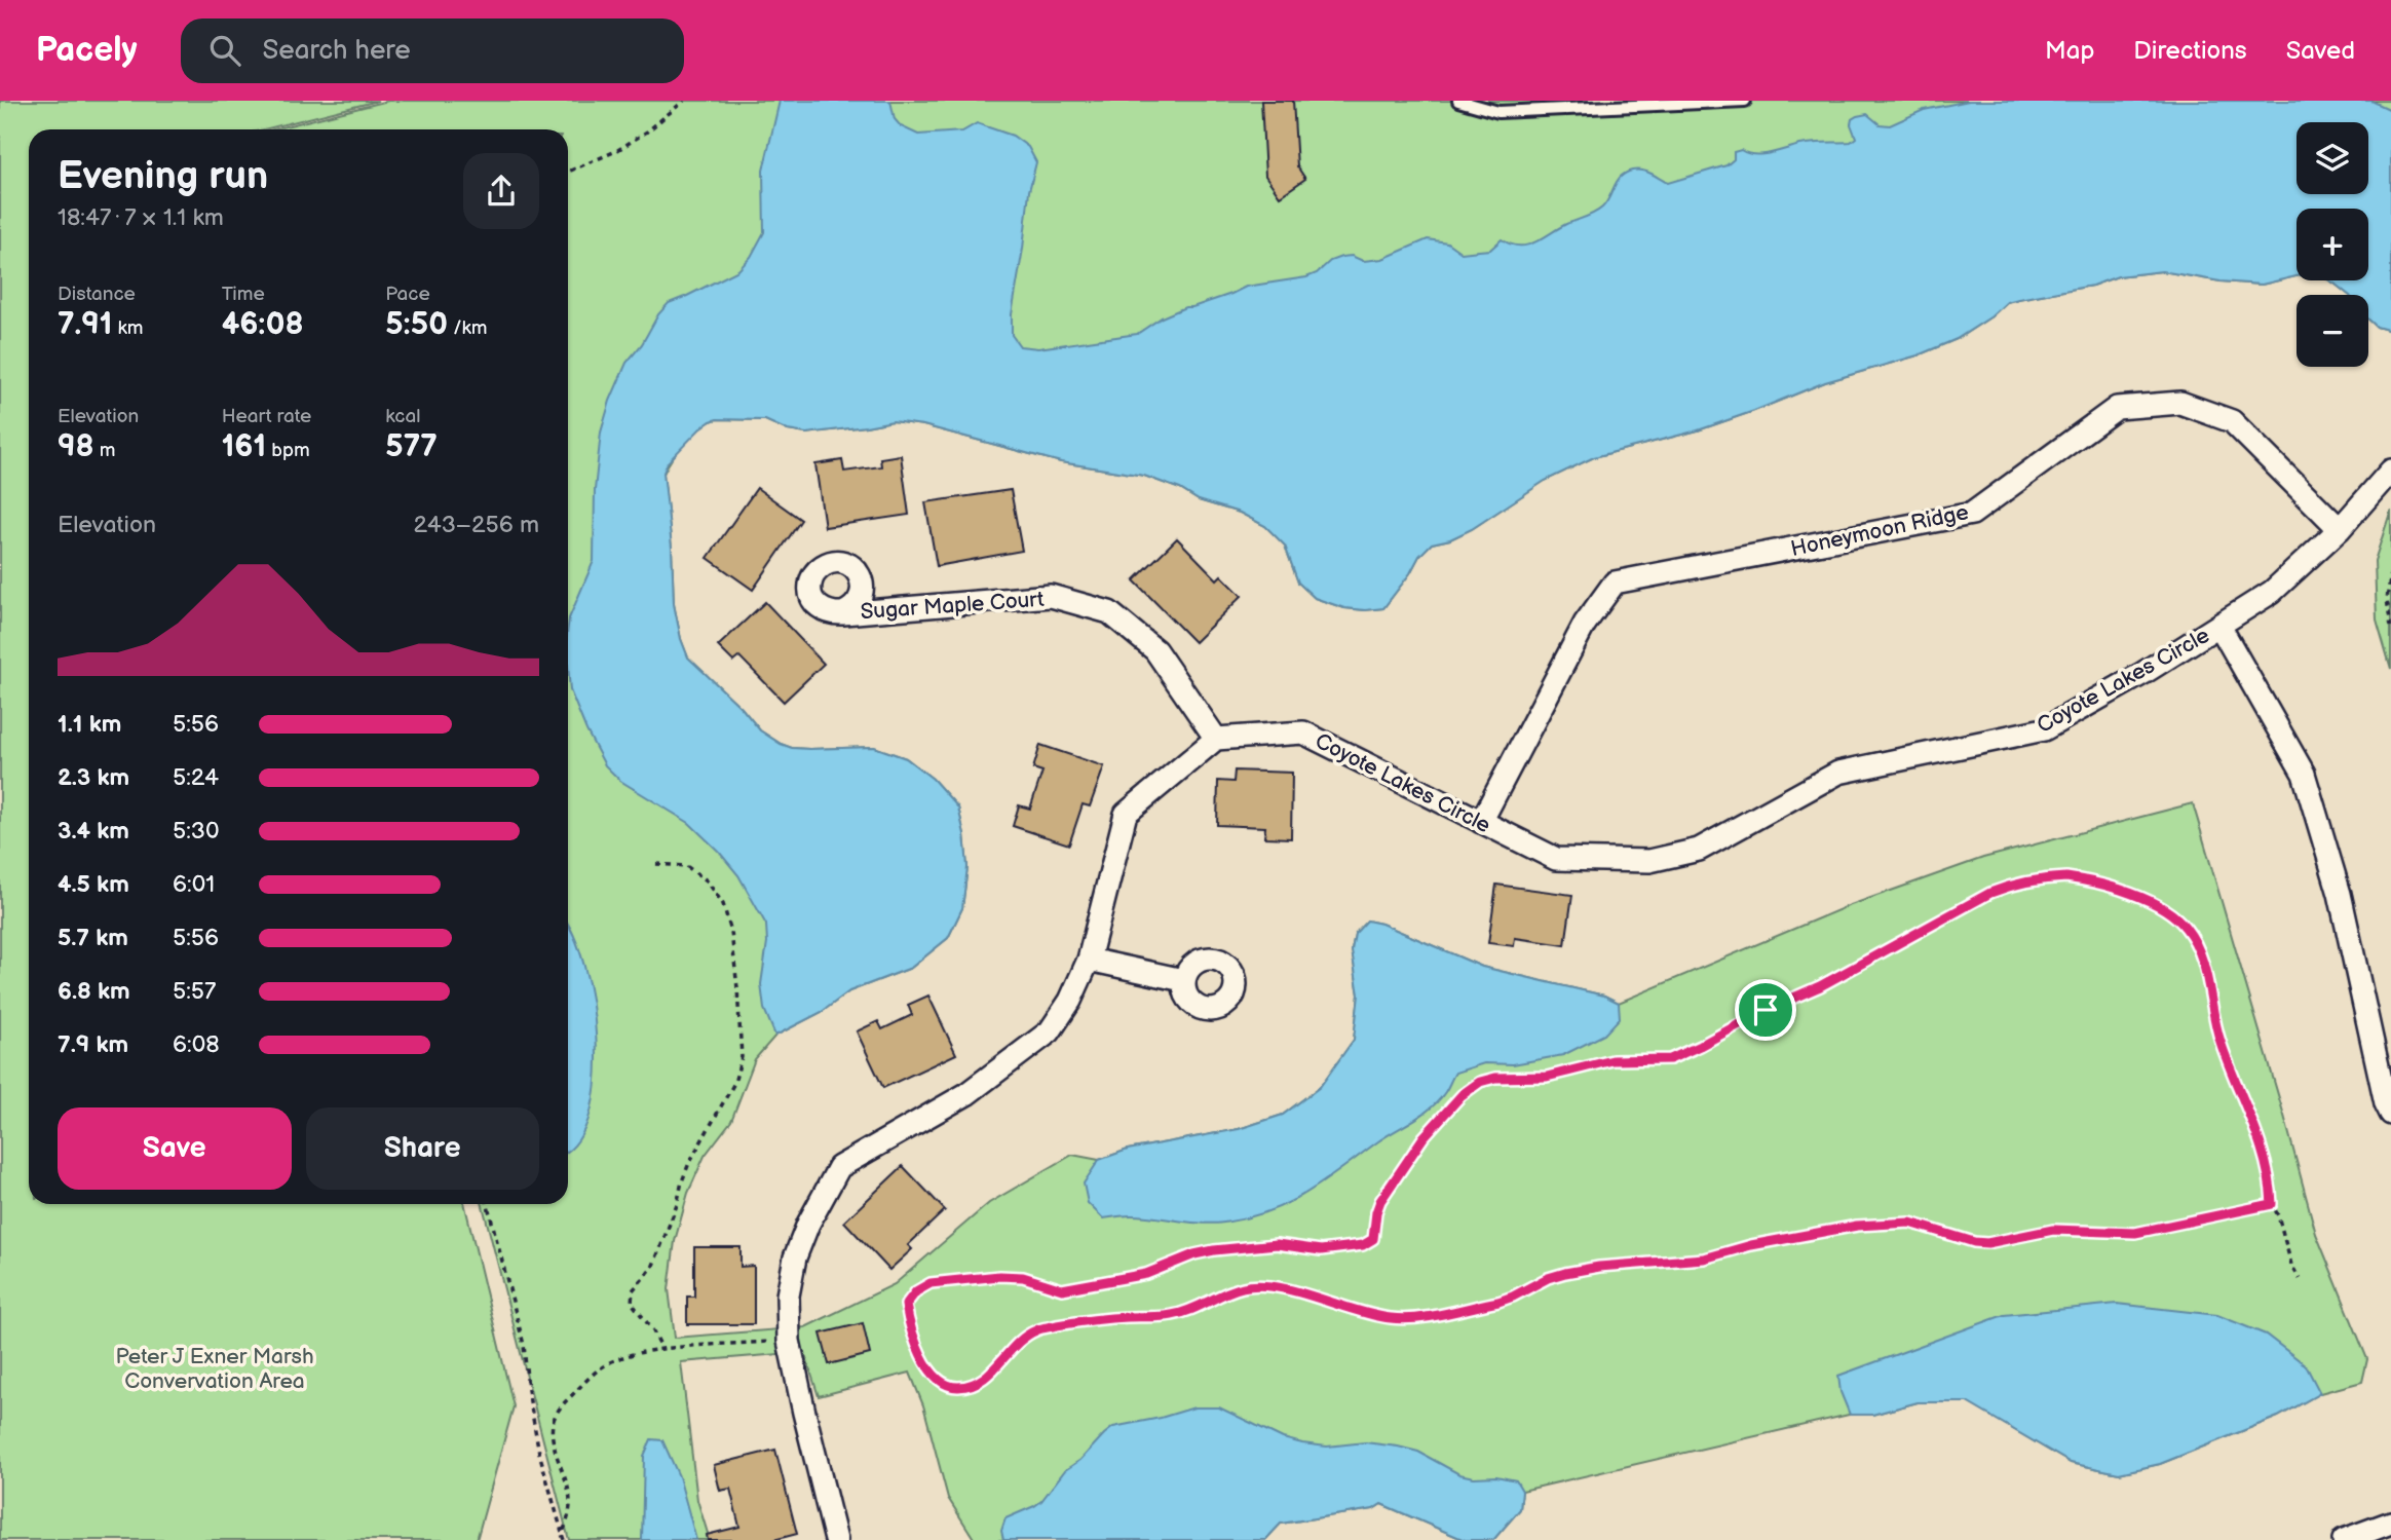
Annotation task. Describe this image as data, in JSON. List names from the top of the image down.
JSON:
{
  "streets": {
    "street": ["Honeymoon Ridge", "Sugar Maple Court", "Coyote Lakes Circle"]
  },
  "crossings": [
    ["Honeymoon Ridge", "Coyote Lakes Circle"],
    ["Sugar Maple Court", "Coyote Lakes Circle"]
  ],
  "parks": ["Peter J Exner Marsh Convervation Area"],
  "page": {
    "header": "Pacely",
    "search": "Search here",
    "nav": ["Map", "Directions", "Saved"],
    "map_buttons": ["+", "−"],
    "heading": ["Evening run", "18:47 · 7 × 1.1 km"],
    "stats": [
      ["Distance", "7.91 km"],
      ["Time", "46:08"],
      ["Pace", "5:50 /km"],
      ["Elevation", "98 m"],
      ["Heart rate", "161 bpm"],
      ["kcal", "577"]
    ],
    "chart": ["Elevation", "243–256 m"],
    "list": [
      {
        "name": "1.1 km",
        "note": "5:56"
      },
      {
        "name": "2.3 km",
        "note": "5:24"
      },
      {
        "name": "3.4 km",
        "note": "5:30"
      },
      {
        "name": "4.5 km",
        "note": "6:01"
      },
      {
        "name": "5.7 km",
        "note": "5:56"
      },
      {
        "name": "6.8 km",
        "note": "5:57"
      },
      {
        "name": "7.9 km",
        "note": "6:08"
      }
    ],
    "buttons": ["Save", "Share"]
  }
}
